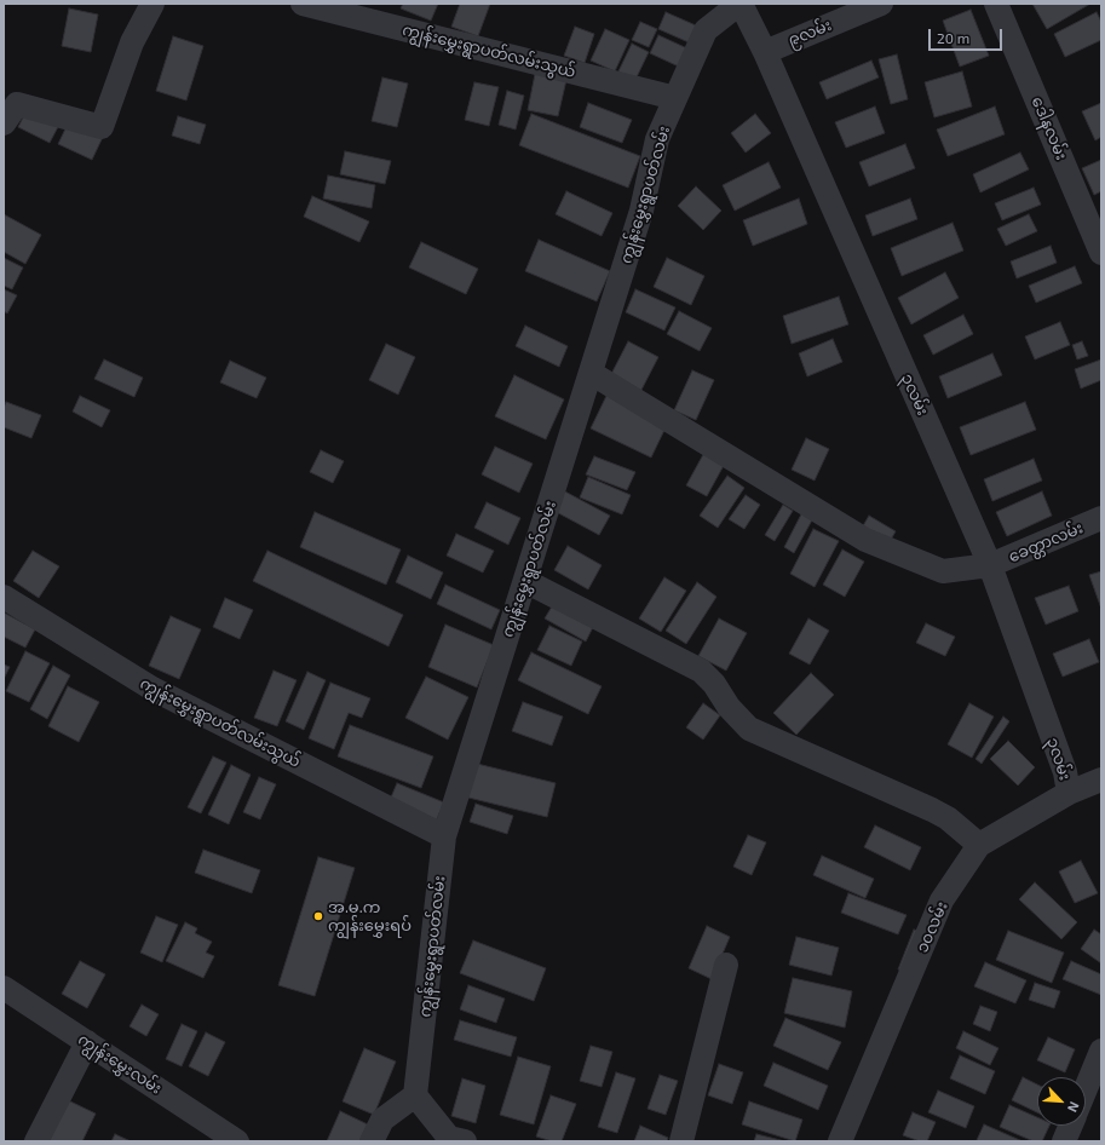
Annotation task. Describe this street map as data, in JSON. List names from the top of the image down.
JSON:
{
  "streets": {
    "street": [
      "၉လမ်း",
      "ကျွန်းမွှေးရွာပတ်လမ်းသွယ်",
      "ဒေါနလမ်း",
      "ကျွန်းမွှေးရွာပတ်လမ်း",
      "၃လမ်း",
      "ခေတ္တာလမ်း",
      "၁၀လမ်း",
      "ကျွန်းမွှေးလမ်း"
    ]
  },
  "crossings": [
    ["၉လမ်း", "၃လမ်း"],
    ["ကျွန်းမွှေးရွာပတ်လမ်းသွယ်", "ကျွန်းမွှေးရွာပတ်လမ်း"],
    ["ကျွန်းမွှေးရွာပတ်လမ်း", "၃လမ်း"],
    ["ကျွန်းမွှေးရွာပတ်လမ်း", "ခေတ္တာလမ်း"],
    ["၃လမ်း", "ခေတ္တာလမ်း"],
    ["၃လမ်း", "၁၀လမ်း"]
  ],
  "places": ["အ.မ.က ကျွန်းမွှေးရပ်"],
  "scale_bar": "20 m",
  "north": "bottom right"
}
